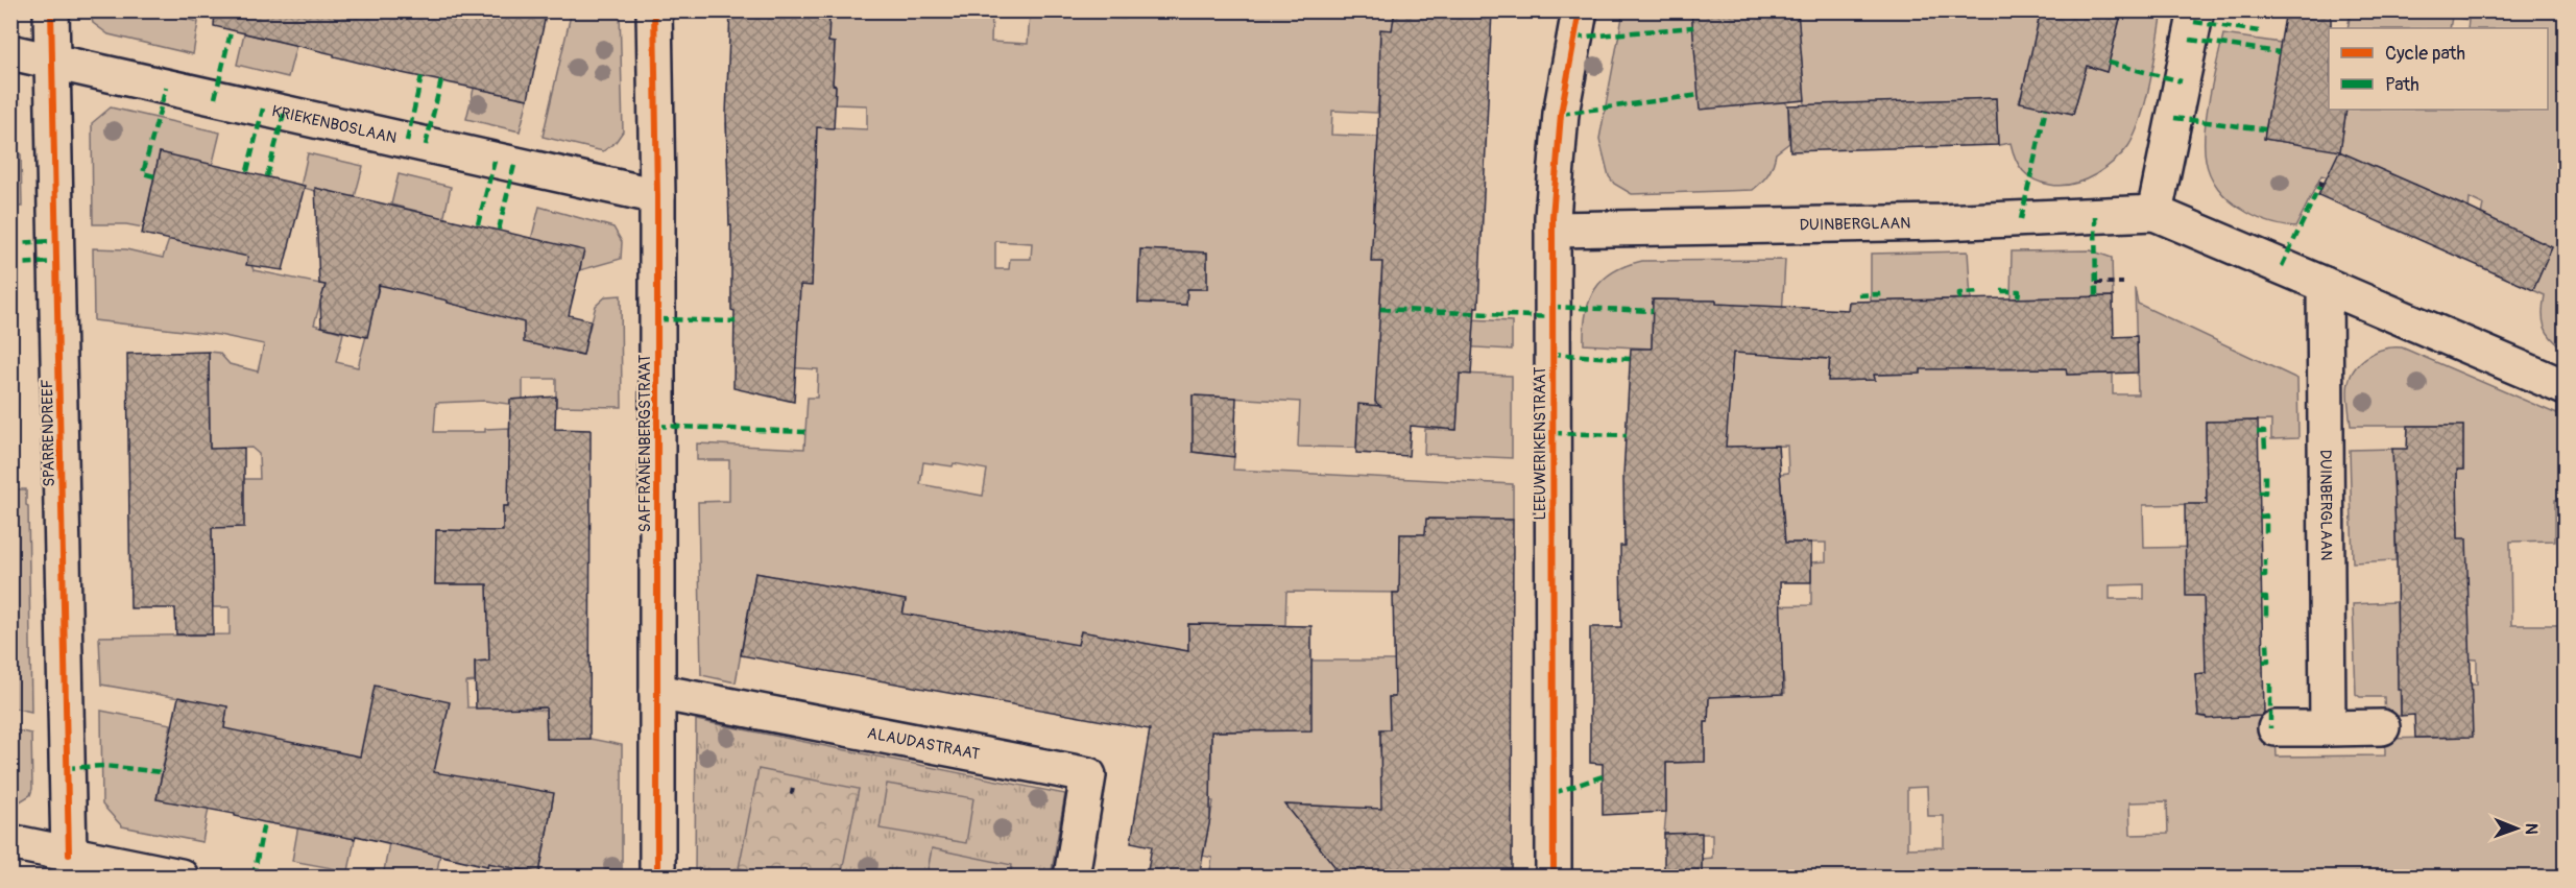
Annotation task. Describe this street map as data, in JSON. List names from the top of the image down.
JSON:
{
  "streets": {
    "street": [
      "KRIEKENBOSLAAN",
      "DUINBERGLAAN",
      "SPARRENDREEF",
      "SAFFRANENBERGSTRAAT",
      "LEEUWERIKENSTRAAT",
      "ALAUDASTRAAT"
    ]
  },
  "crossings": [
    ["KRIEKENBOSLAAN", "SPARRENDREEF"],
    ["KRIEKENBOSLAAN", "SAFFRANENBERGSTRAAT"],
    ["DUINBERGLAAN", "LEEUWERIKENSTRAAT"],
    ["SAFFRANENBERGSTRAAT", "ALAUDASTRAAT"]
  ],
  "legend": ["Cycle path", "Path"],
  "north": "right"
}
